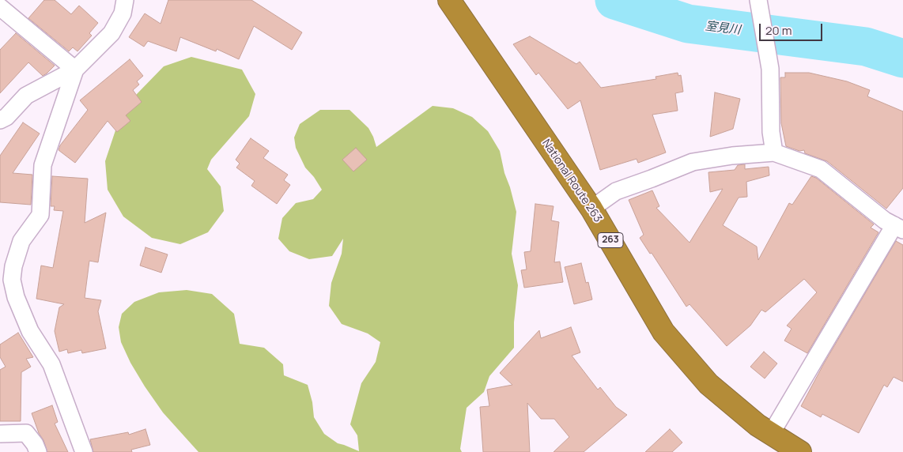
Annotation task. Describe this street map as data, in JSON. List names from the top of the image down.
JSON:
{
  "streets": {
    "highway": ["National Route 263", "263"]
  },
  "water": ["室見川"],
  "scale_bar": "20 m"
}
